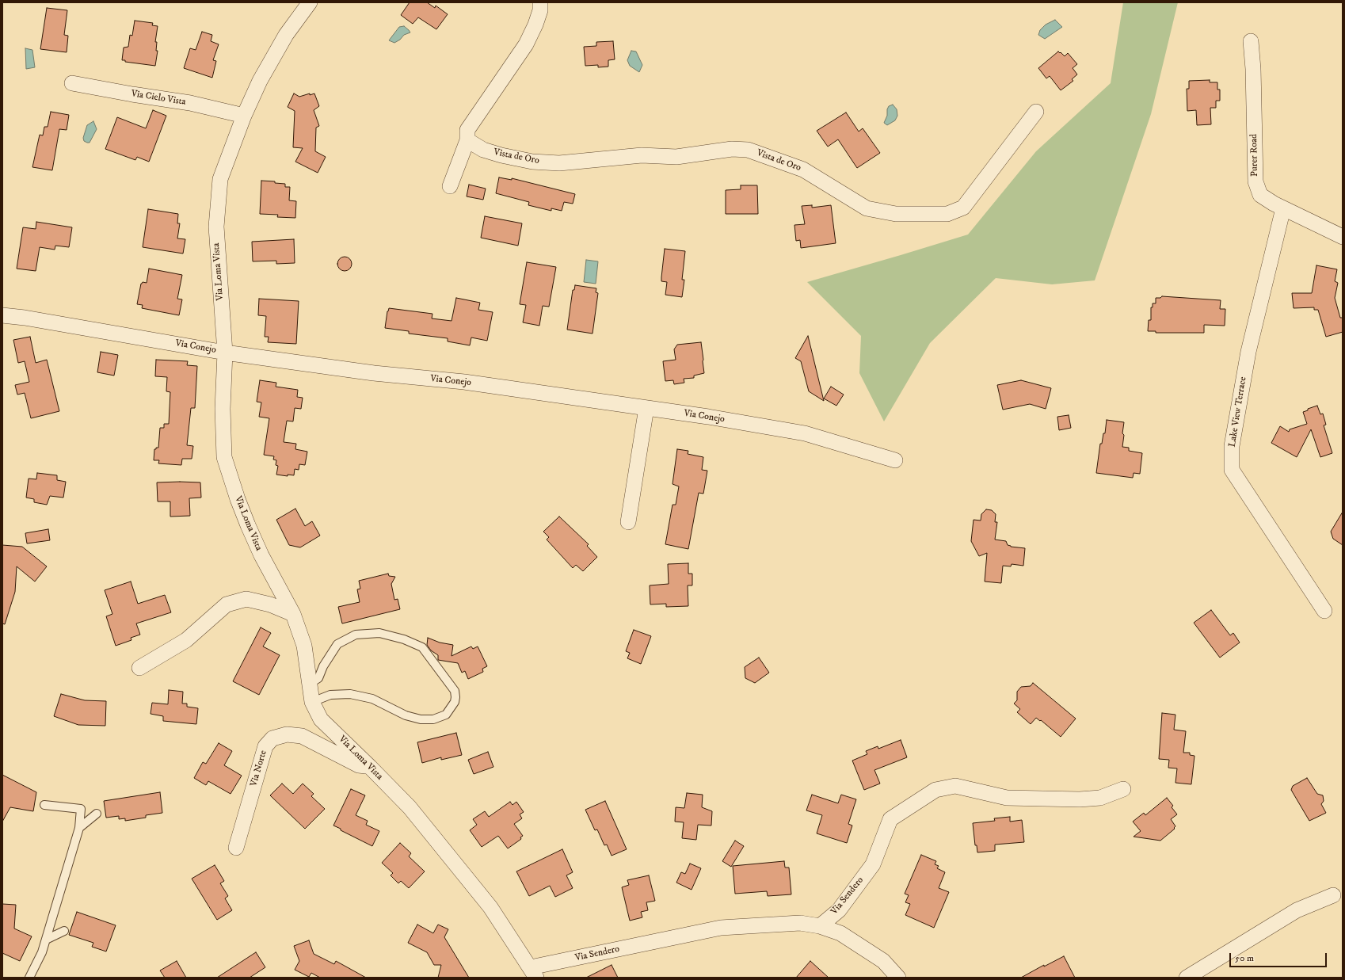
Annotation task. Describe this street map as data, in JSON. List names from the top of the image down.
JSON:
{
  "streets": {
    "street": [
      "Via Cielo Vista",
      "Purer Road",
      "Vista de Oro",
      "Via Loma Vista",
      "Via Conejo",
      "Lake View Terrace",
      "Via Norte",
      "Via Sendero"
    ]
  },
  "crossings": [
    ["Via Cielo Vista", "Via Loma Vista"],
    ["Purer Road", "Lake View Terrace"],
    ["Via Loma Vista", "Via Conejo"],
    ["Via Loma Vista", "Via Norte"],
    ["Via Loma Vista", "Via Sendero"]
  ],
  "scale_bar": "50 m"
}
